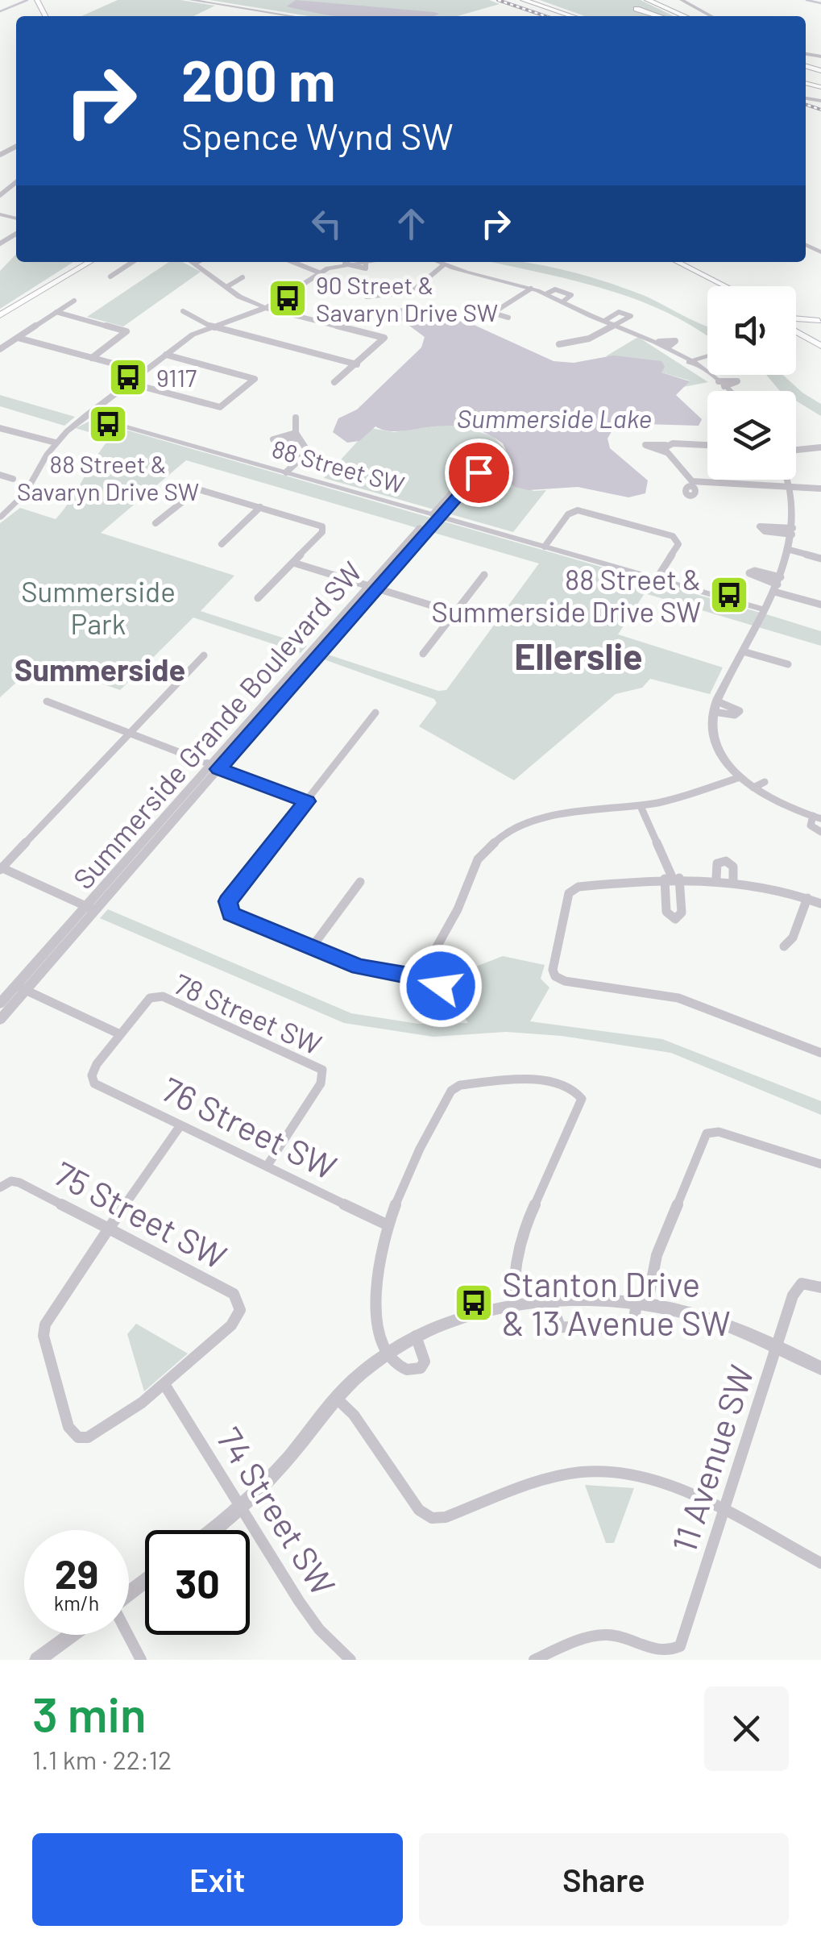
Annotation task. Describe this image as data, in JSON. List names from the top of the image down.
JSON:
{
  "streets": {
    "street": [
      "88 Street SW",
      "Summerside Grande Boulevard SW",
      "78 Street SW",
      "76 Street SW",
      "75 Street SW",
      "11 Avenue SW",
      "74 Street SW"
    ]
  },
  "crossings": [
    ["88 Street SW", "Summerside Grande Boulevard SW"],
    ["78 Street SW", "76 Street SW"],
    ["75 Street SW", "74 Street SW"]
  ],
  "districts": ["Ellerslie", "Summerside"],
  "water": ["Summerside Lake"],
  "parks": ["Summerside Park"],
  "places": {
    "bus stop": [
      "90 Street & Savaryn Drive SW",
      "9117",
      "88 Street & Savaryn Drive SW",
      "88 Street & Summerside Drive SW",
      "Stanton Drive & 13 Avenue SW"
    ]
  },
  "page": {
    "turn": ["200 m", "Spence Wynd SW"],
    "speed": "29 km/h",
    "limit": "30",
    "heading": ["3 min", "1.1 km · 22:12"],
    "buttons": ["Exit", "Share"]
  }
}
